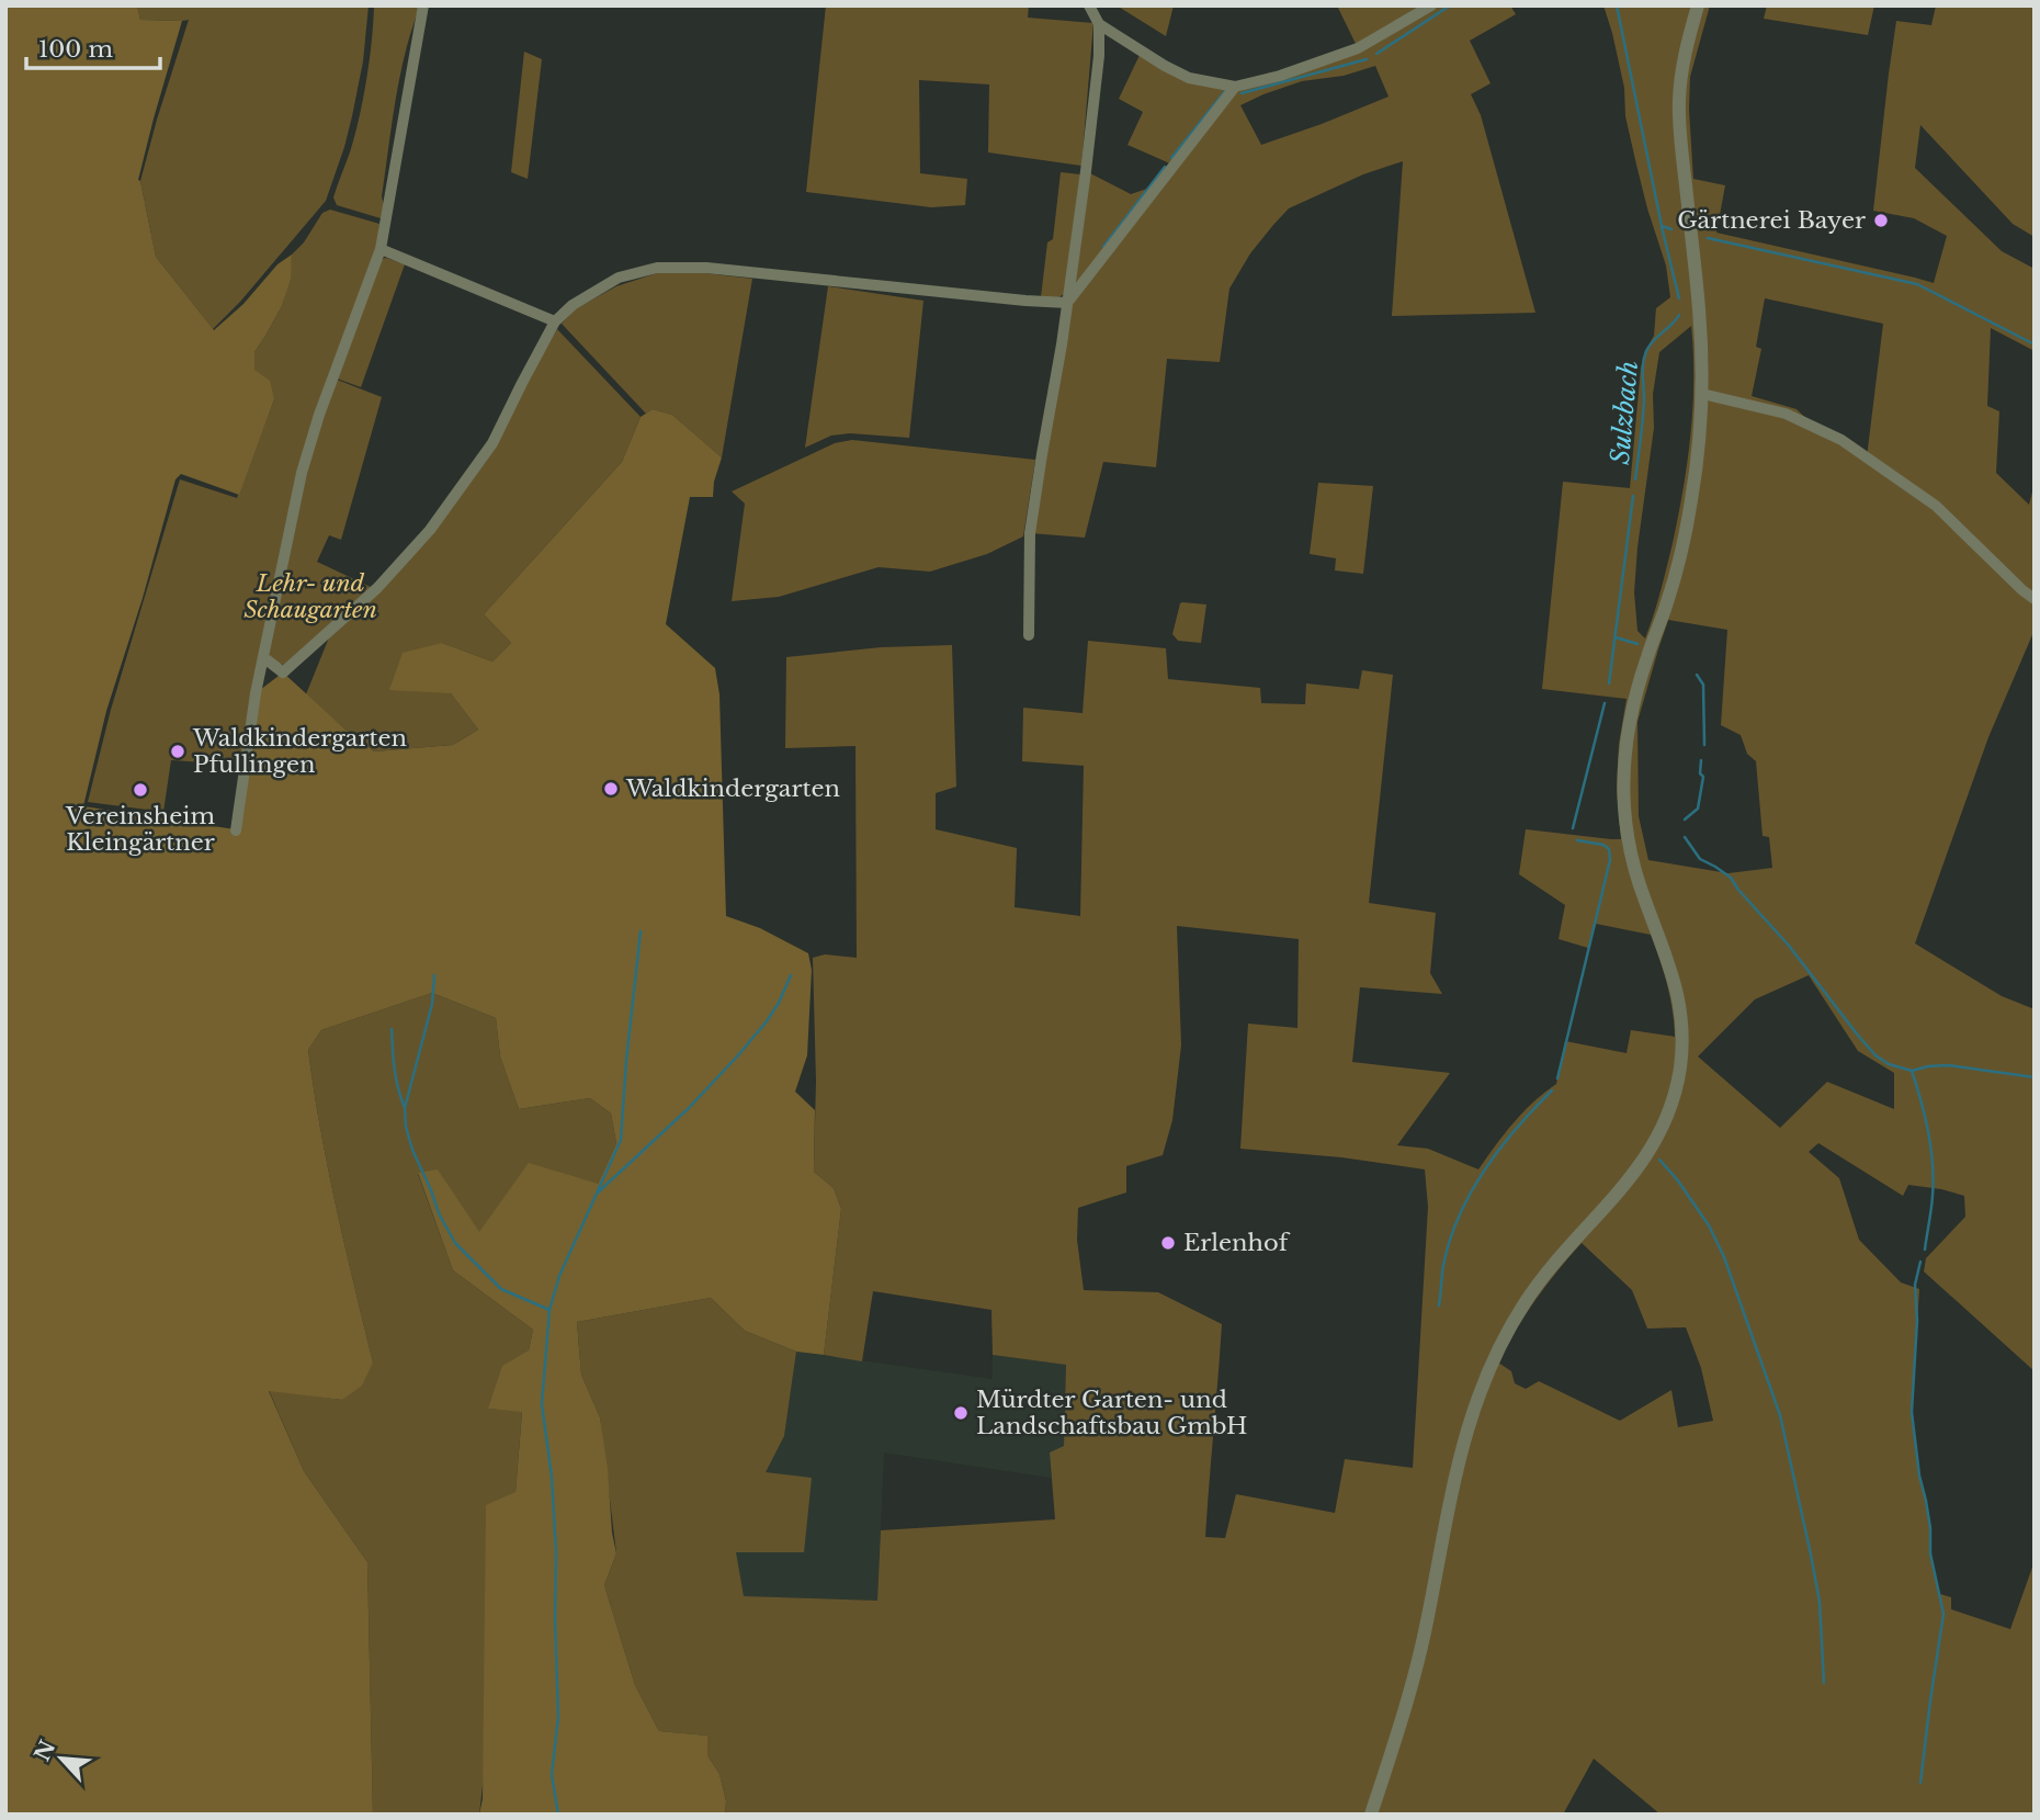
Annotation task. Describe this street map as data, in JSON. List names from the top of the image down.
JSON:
{
  "water": ["Sulzbach"],
  "parks": ["Lehr- und Schaugarten"],
  "places": [
    "Gärtnerei Bayer",
    "Waldkindergarten Pfullingen",
    "Waldkindergarten",
    "Vereinsheim Kleingärtner",
    "Erlenhof",
    "Mürdter Garten- und Landschaftsbau GmbH"
  ],
  "scale_bar": "100 m",
  "north": "top left"
}
